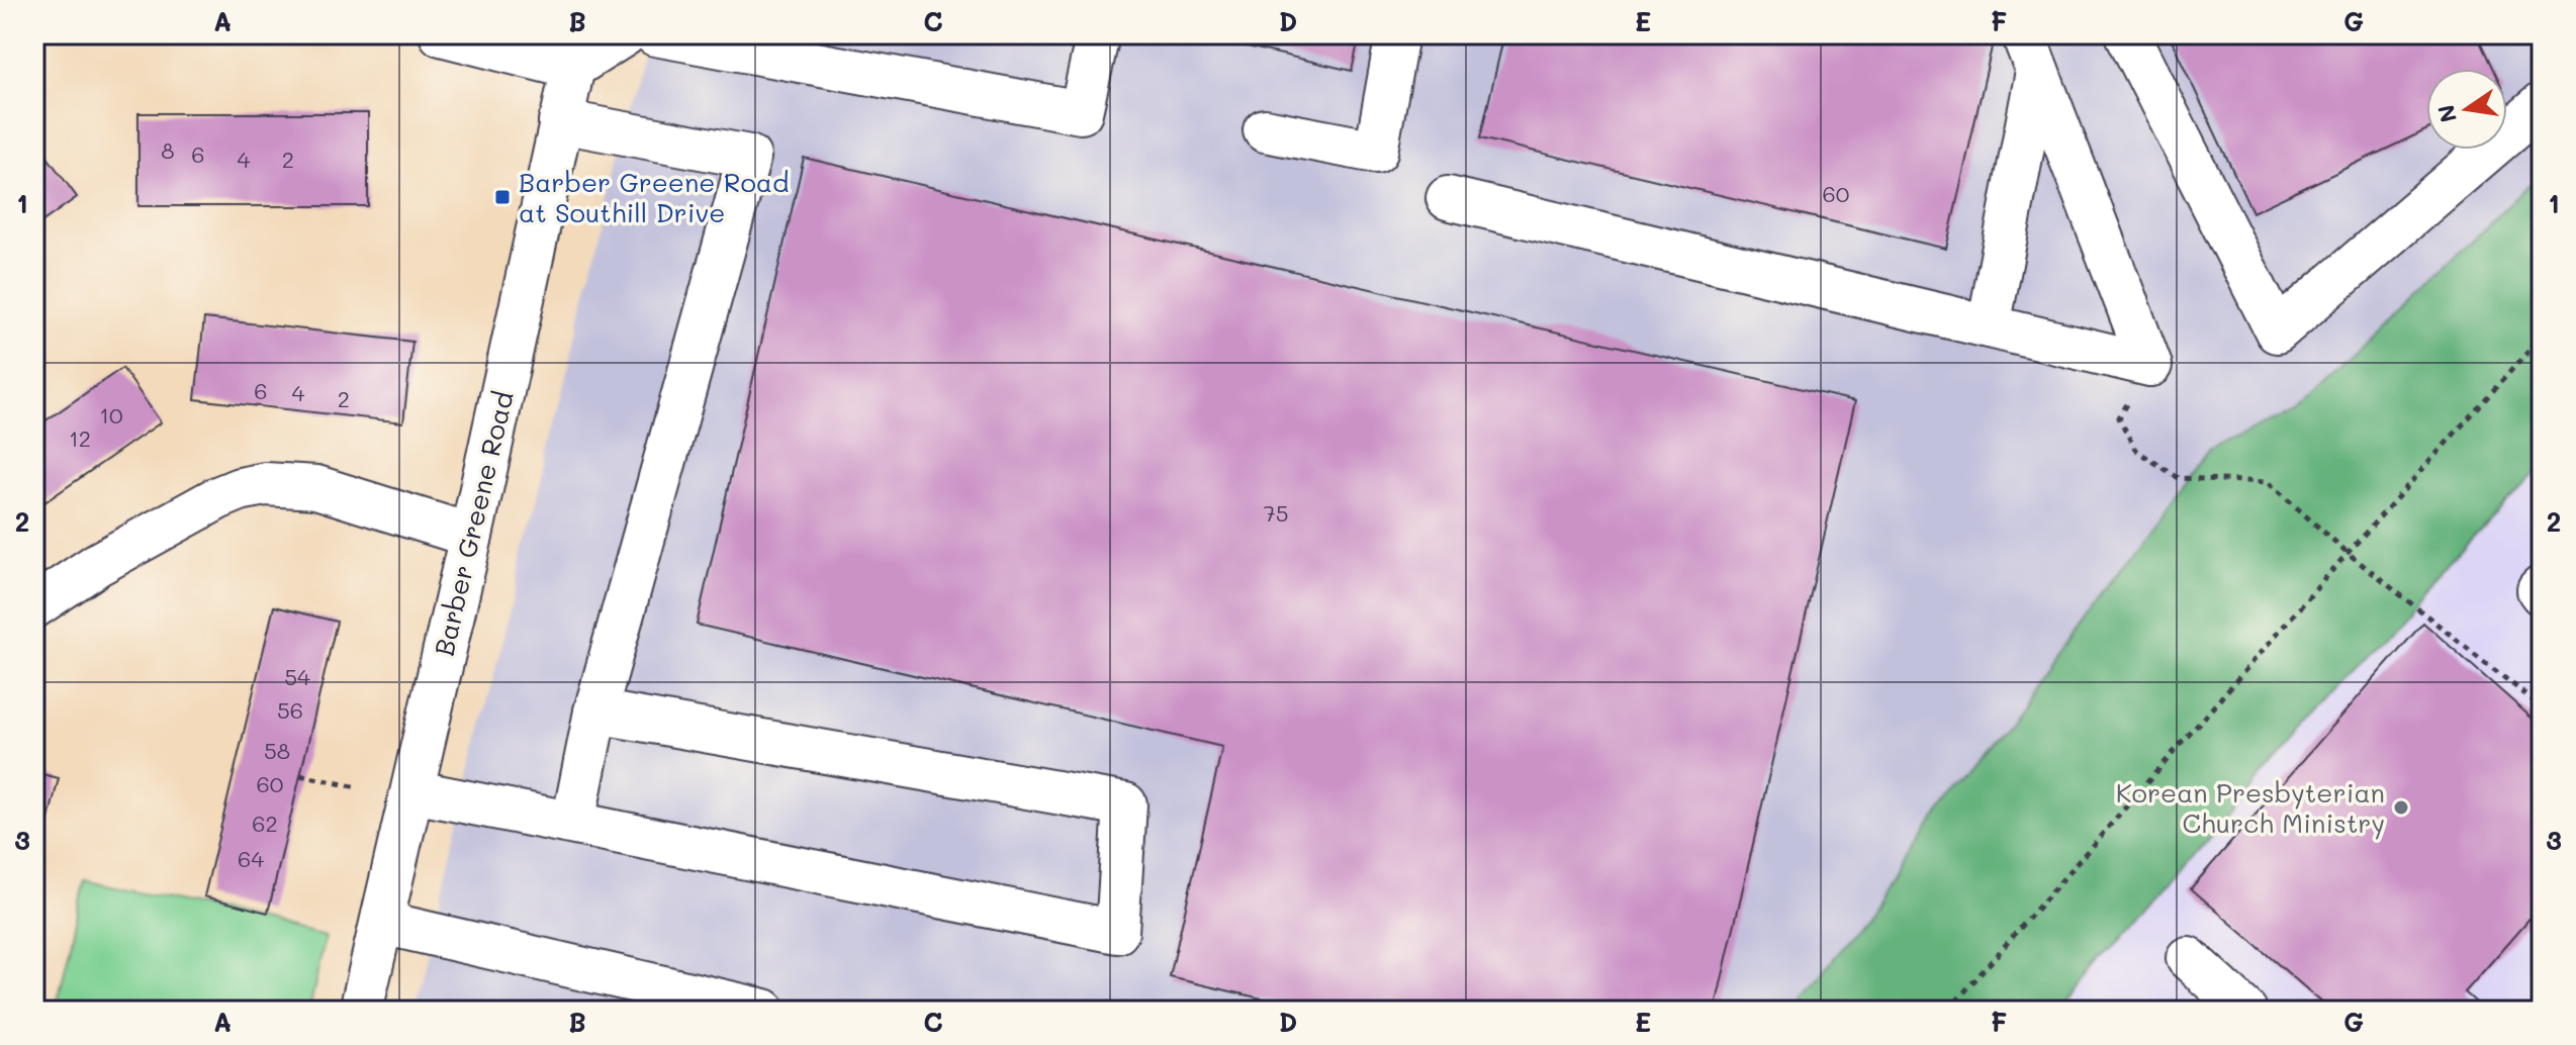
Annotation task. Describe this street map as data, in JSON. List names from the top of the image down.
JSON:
{
  "streets": {
    "street": ["Barber Greene Road"]
  },
  "places": {
    "transit": ["Barber Greene Road at Southill Drive"],
    "other": ["Korean Presbyterian Church Ministry"]
  },
  "house_numbers": [
    "8",
    "6",
    "4",
    "2",
    "60",
    "6",
    "4",
    "2",
    "10",
    "12",
    "75",
    "54",
    "56",
    "58",
    "60",
    "62",
    "64"
  ],
  "north": "left",
  "grid": {
    "columns": [
      "A",
      "B",
      "C",
      "D",
      "E",
      "F",
      "G"
    ],
    "rows": ["1", "2", "3"]
  }
}
